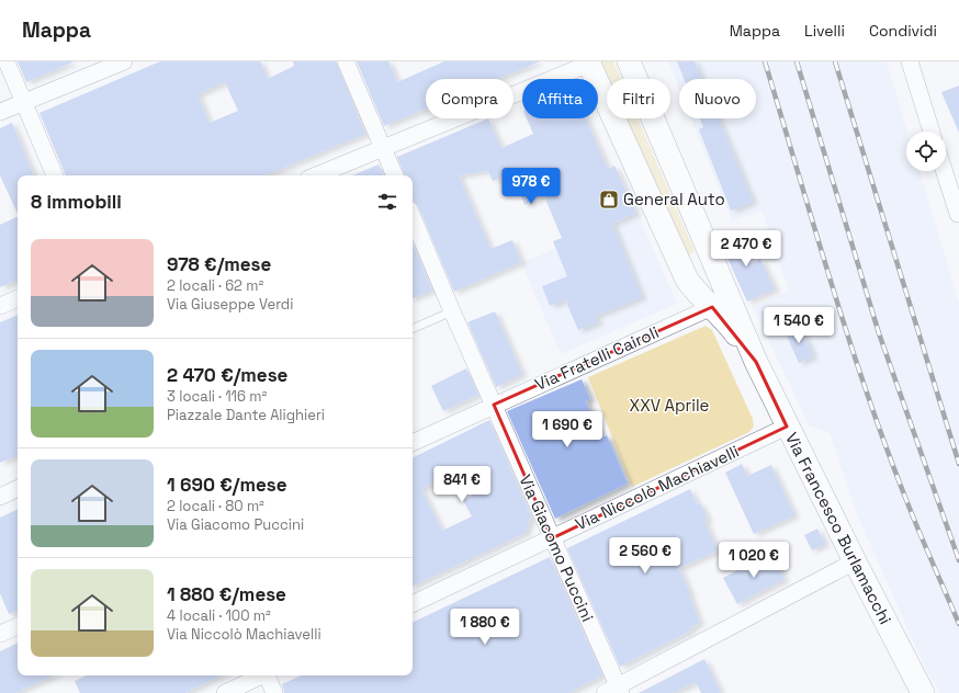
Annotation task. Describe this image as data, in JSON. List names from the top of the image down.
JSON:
{
  "streets": {
    "street": [
      "Via Fratelli Cairoli",
      "Via Niccolò Machiavelli",
      "Via Francesco Burlamacchi",
      "Via Giacomo Puccini"
    ]
  },
  "crossings": [
    ["Via Fratelli Cairoli", "Via Giacomo Puccini"],
    ["Via Niccolò Machiavelli", "Via Francesco Burlamacchi"],
    ["Via Niccolò Machiavelli", "Via Giacomo Puccini"]
  ],
  "parks": ["XXV Aprile"],
  "places": {
    "shop": ["General Auto"]
  },
  "page": {
    "header": "Mappa",
    "nav": ["Mappa", "Livelli", "Condividi"],
    "chip": [
      "Compra",
      "Affitta",
      "Filtri",
      "Nuovo"
    ],
    "price": [
      "978 €",
      "2 470 €",
      "1 540 €",
      "1 690 €",
      "841 €",
      "2 560 €",
      "1 020 €",
      "1 880 €"
    ],
    "heading": "8 immobili",
    "list": [
      {
        "name": "978 €/mese",
        "note": "2 locali · 62 m² · Via Giuseppe Verdi"
      },
      {
        "name": "2 470 €/mese",
        "note": "3 locali · 116 m² · Piazzale Dante Alighieri"
      },
      {
        "name": "1 690 €/mese",
        "note": "2 locali · 80 m² · Via Giacomo Puccini"
      },
      {
        "name": "1 880 €/mese",
        "note": "4 locali · 100 m² · Via Niccolò Machiavelli"
      }
    ]
  }
}
